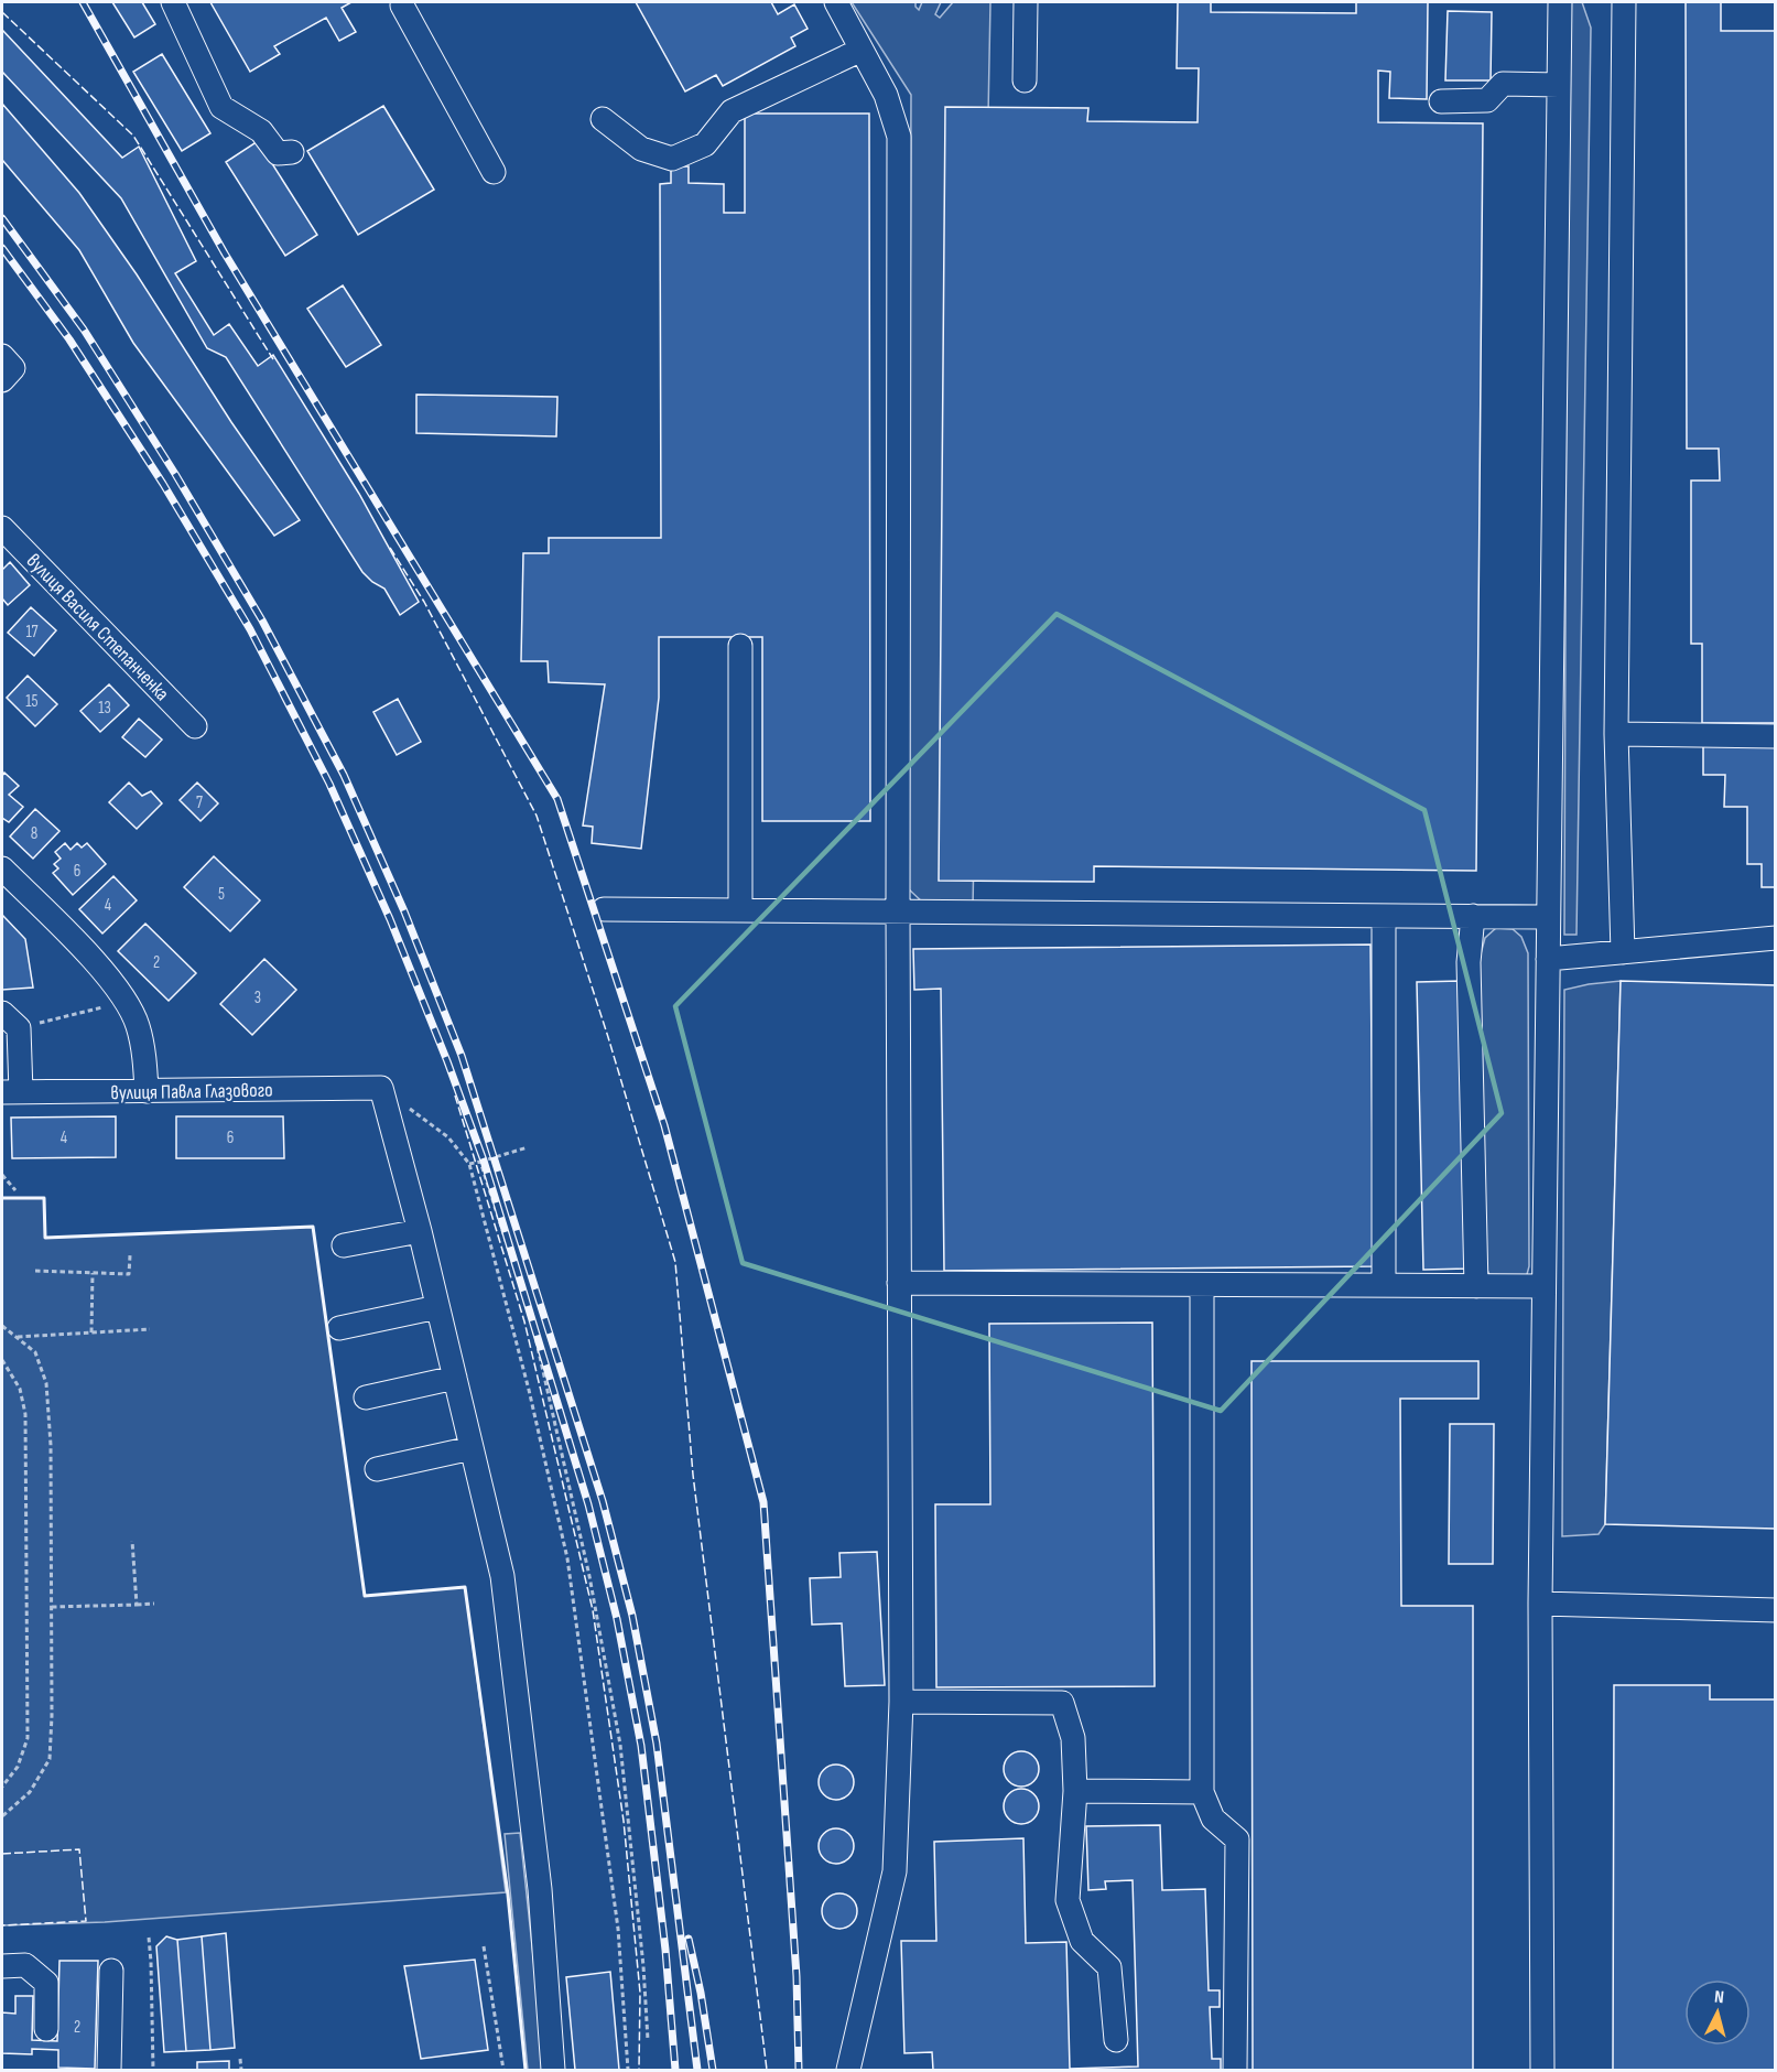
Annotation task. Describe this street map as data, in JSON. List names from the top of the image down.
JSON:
{
  "streets": {
    "street": ["вулиця Василя Степанченка", "вулиця Павла Глазового"]
  },
  "house_numbers": [
    "17",
    "15",
    "13",
    "7",
    "8",
    "6",
    "5",
    "4",
    "2",
    "3",
    "4",
    "6",
    "2"
  ],
  "north": "top"
}
